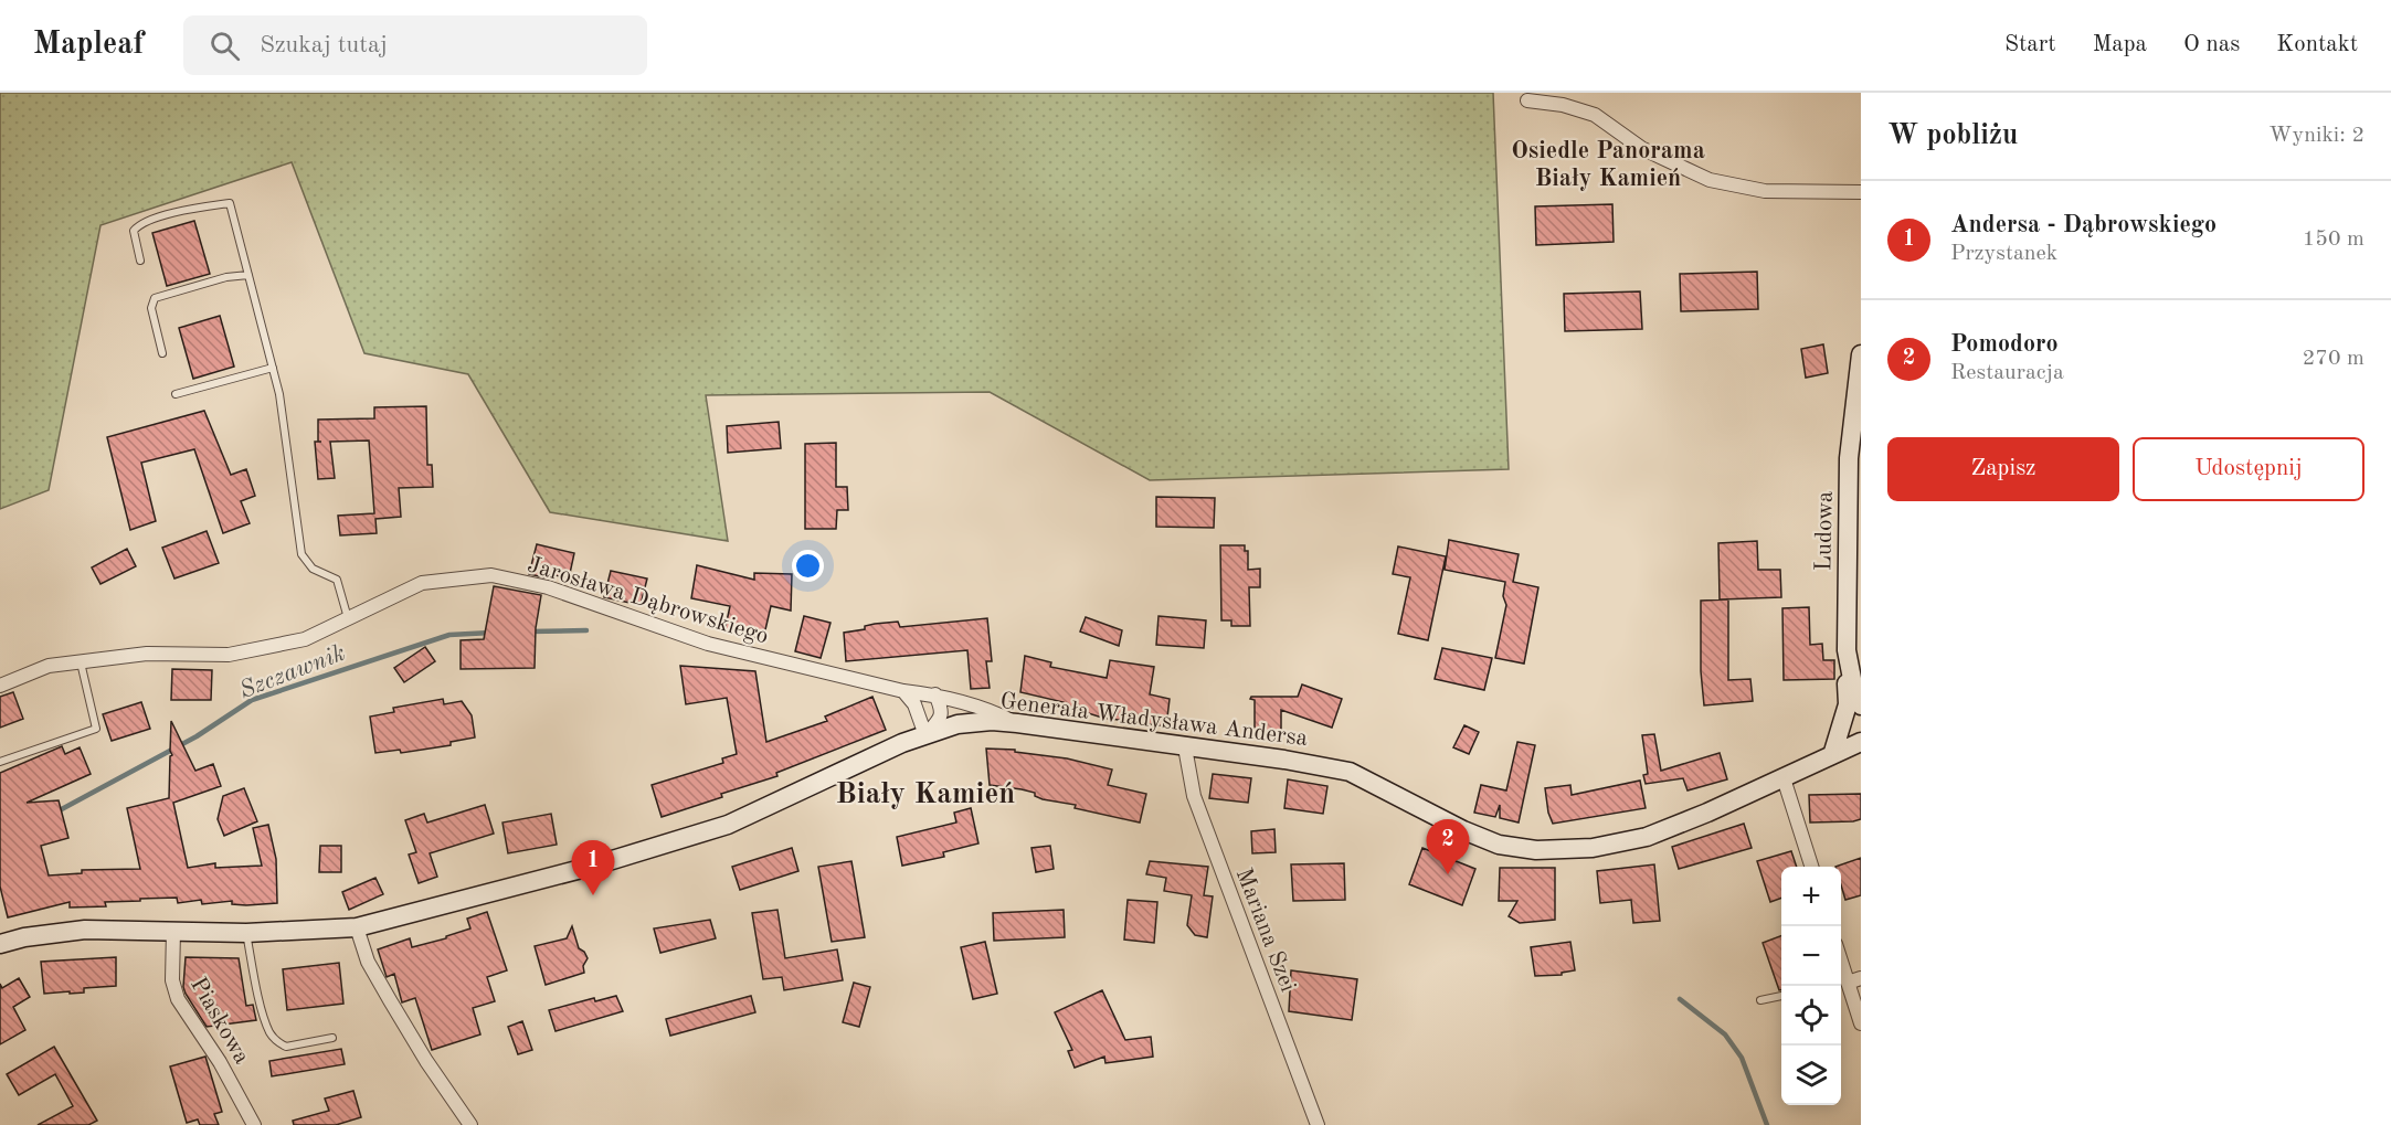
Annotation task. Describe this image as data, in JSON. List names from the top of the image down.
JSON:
{
  "streets": {
    "street": [
      "Ludowa",
      "Jarosława Dąbrowskiego",
      "Generała Władysława Andersa",
      "Mariana Szei",
      "Piaskowa"
    ]
  },
  "crossings": [
    ["Jarosława Dąbrowskiego", "Generała Władysława Andersa"],
    ["Generała Władysława Andersa", "Mariana Szei"],
    ["Generała Władysława Andersa", "Piaskowa"]
  ],
  "districts": ["Osiedle Panorama Biały Kamień", "Biały Kamień"],
  "water": ["Szczawnik"],
  "page": {
    "header": "Mapleaf",
    "search": "Szukaj tutaj",
    "nav": [
      "Start",
      "Mapa",
      "O nas",
      "Kontakt"
    ],
    "heading": ["W pobliżu", "Wyniki: 2"],
    "list": [
      {
        "mark": "1",
        "name": "Andersa - Dąbrowskiego",
        "note": "Przystanek",
        "value": "150 m"
      },
      {
        "mark": "2",
        "name": "Pomodoro",
        "note": "Restauracja",
        "value": "270 m"
      }
    ],
    "buttons": ["Zapisz", "Udostępnij"],
    "pins": ["2", "1"],
    "map_buttons": ["+", "−"]
  }
}
